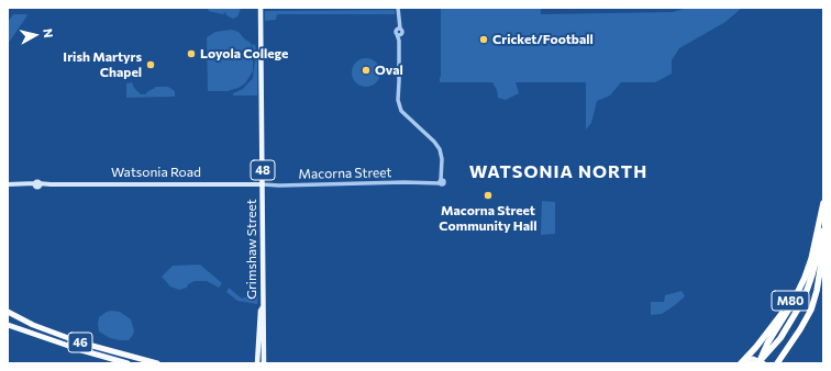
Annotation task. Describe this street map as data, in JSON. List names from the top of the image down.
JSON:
{
  "streets": {
    "highway": ["M80", "46"],
    "main road": ["48", "Watsonia Road", "Grimshaw Street"],
    "street": ["Macorna Street"]
  },
  "crossings": [
    ["Watsonia Road", "Macorna Street"],
    ["Watsonia Road", "Grimshaw Street"],
    ["Macorna Street", "Grimshaw Street"]
  ],
  "districts": ["WATSONIA NORTH"],
  "places": [
    "Cricket/Football",
    "Loyola College",
    "Irish Martyrs Chapel",
    "Oval",
    "Macorna Street Community Hall"
  ],
  "north": "right"
}
